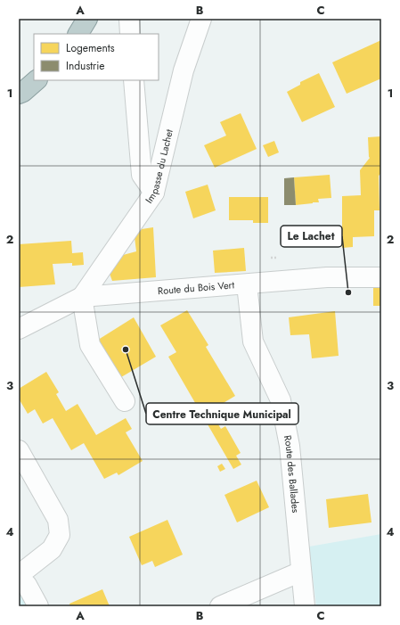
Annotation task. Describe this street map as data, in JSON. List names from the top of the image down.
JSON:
{
  "streets": {
    "street": ["Impasse du Lachet", "Route du Bois Vert", "Route des Ballades"]
  },
  "crossings": [
    ["Impasse du Lachet", "Route du Bois Vert"],
    ["Route du Bois Vert", "Route des Ballades"]
  ],
  "places": ["Le Lachet", "Centre Technique Municipal"],
  "legend": ["Logements", "Industrie"],
  "grid": {
    "columns": ["A", "B", "C"],
    "rows": [
      "1",
      "2",
      "3",
      "4"
    ]
  }
}
